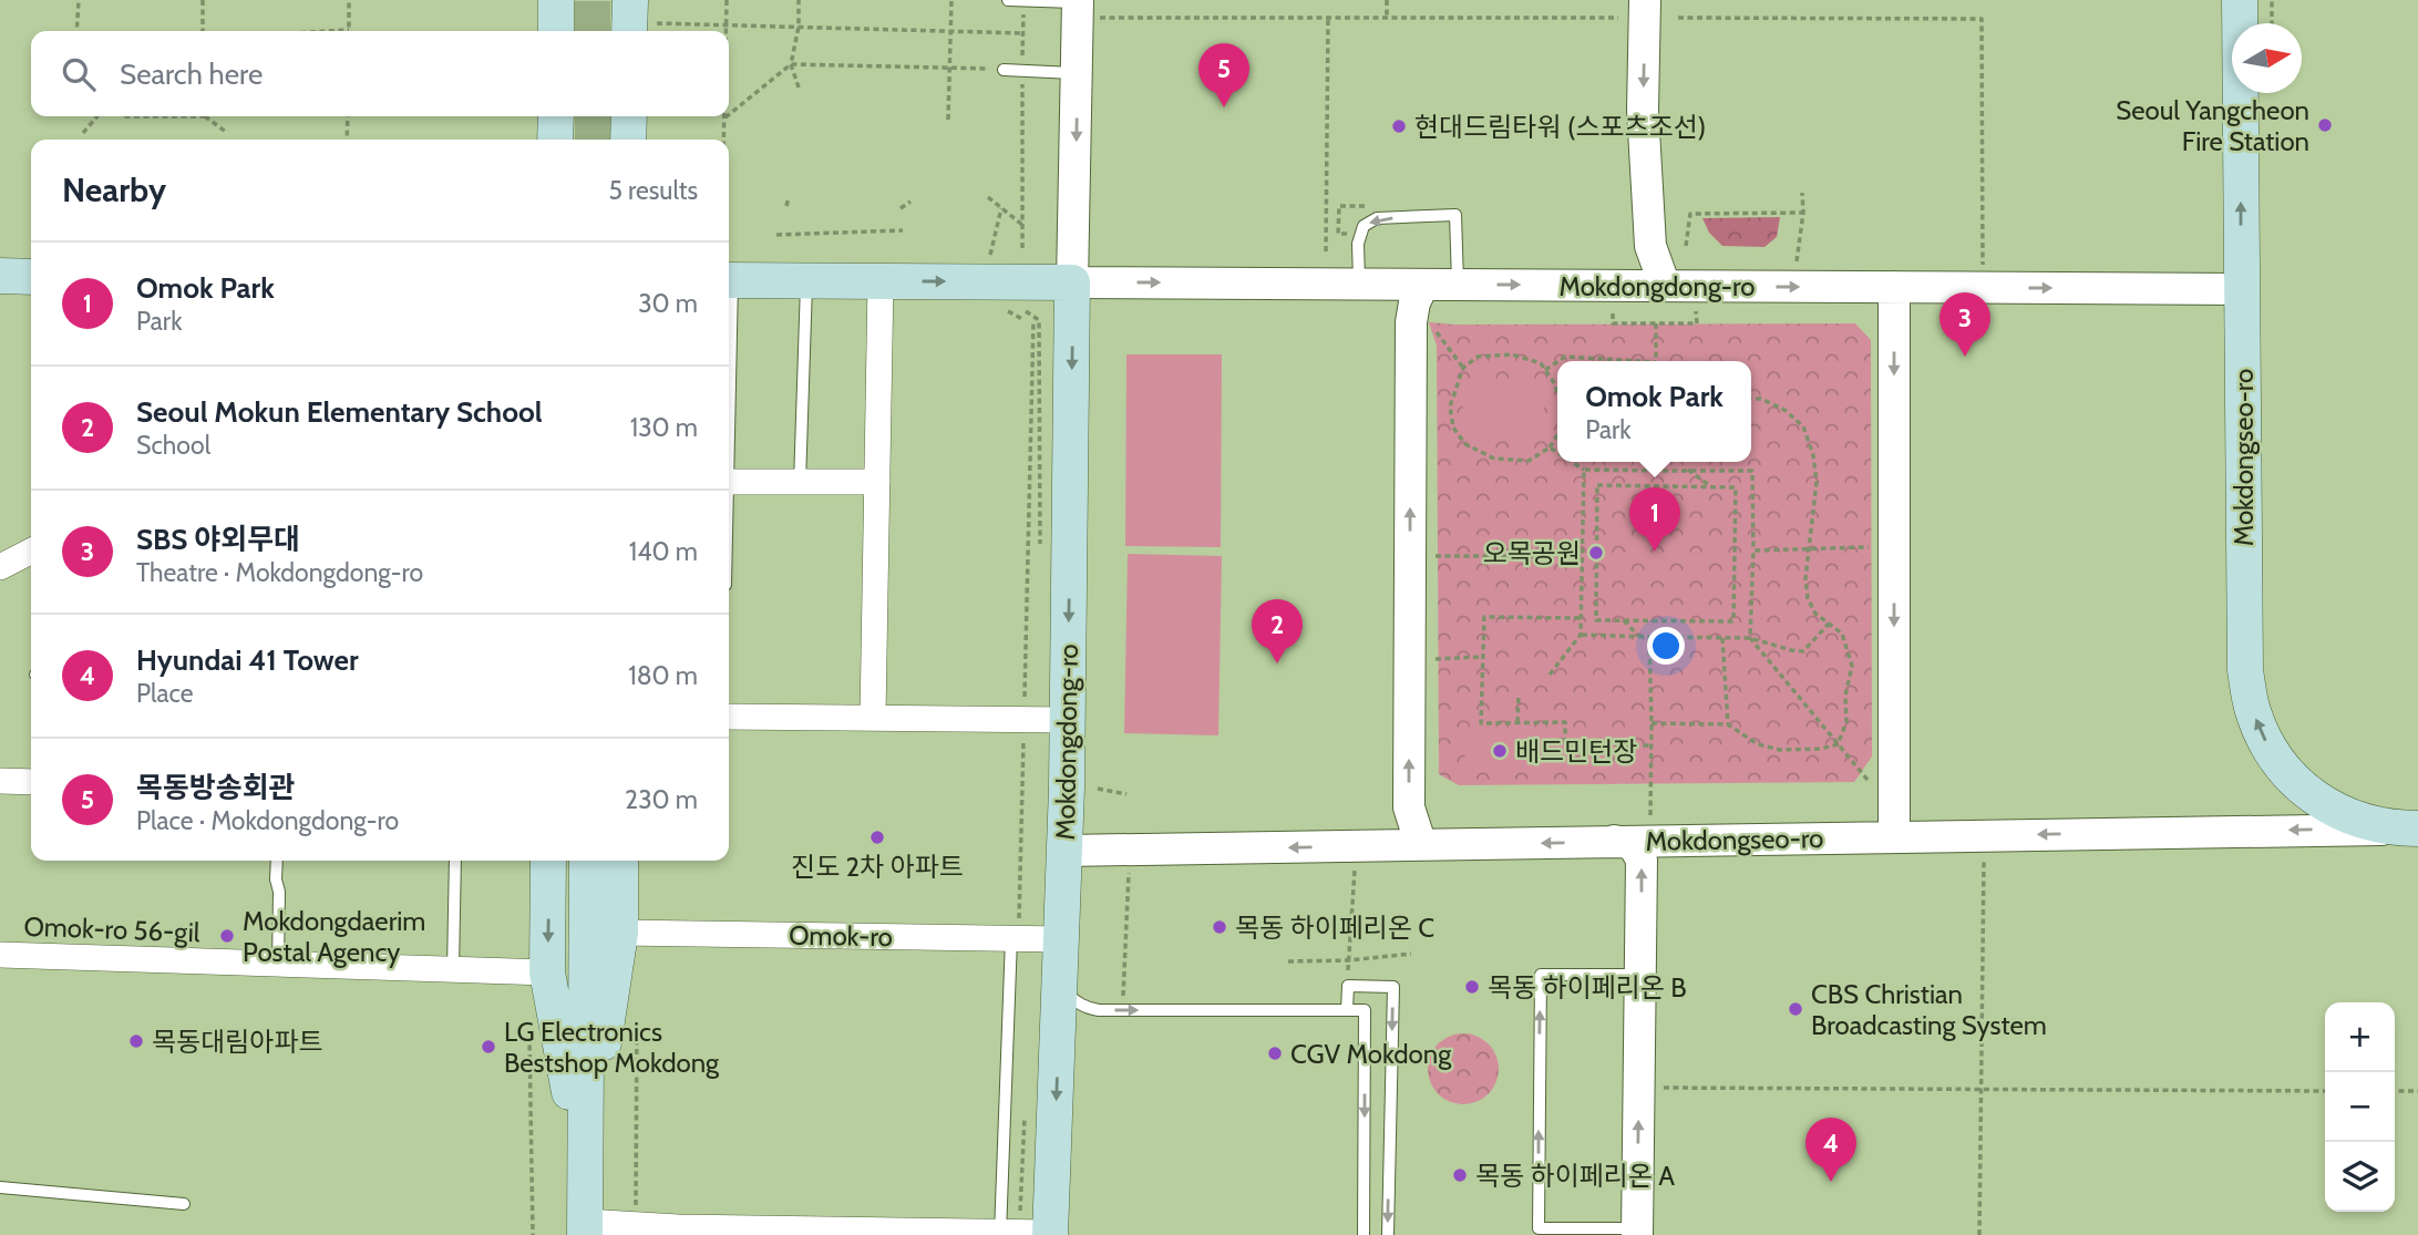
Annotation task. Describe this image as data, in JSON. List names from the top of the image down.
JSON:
{
  "streets": {
    "main road": ["Mokdongdong-ro", "Mokdongseo-ro"],
    "street": ["Omok-ro 56-gil", "Omok-ro"]
  },
  "crossings": [
    ["Mokdongdong-ro", "Mokdongseo-ro"],
    ["Mokdongdong-ro", "Omok-ro"]
  ],
  "places": [
    "Seoul Yangcheon Fire Station",
    "현대드림타워 (스포츠조선)",
    "오목공원",
    "배드민턴장",
    "진도 2차 아파트",
    "목동 하이페리온 C",
    "Mokdongdaerim Postal Agency",
    "목동 하이페리온 B",
    "CBS Christian Broadcasting System",
    "목동대림아파트",
    "LG Electronics Bestshop Mokdong",
    "CGV Mokdong",
    "목동 하이페리온 A"
  ],
  "north": "right",
  "page": {
    "search": "Search here",
    "pins": [
      "5",
      "3",
      "1",
      "2",
      "4"
    ],
    "heading": ["Nearby", "5 results"],
    "list": [
      {
        "mark": "1",
        "name": "Omok Park",
        "note": "Park",
        "value": "30 m"
      },
      {
        "mark": "2",
        "name": "Seoul Mokun Elementary School",
        "note": "School",
        "value": "130 m"
      },
      {
        "mark": "3",
        "name": "SBS 야외무대",
        "note": "Theatre · Mokdongdong-ro",
        "value": "140 m"
      },
      {
        "mark": "4",
        "name": "Hyundai 41 Tower",
        "note": "Place",
        "value": "180 m"
      },
      {
        "mark": "5",
        "name": "목동방송회관",
        "note": "Place · Mokdongdong-ro",
        "value": "230 m"
      }
    ],
    "popup": ["Omok Park", "Park"],
    "map_buttons": ["+", "−"]
  }
}
